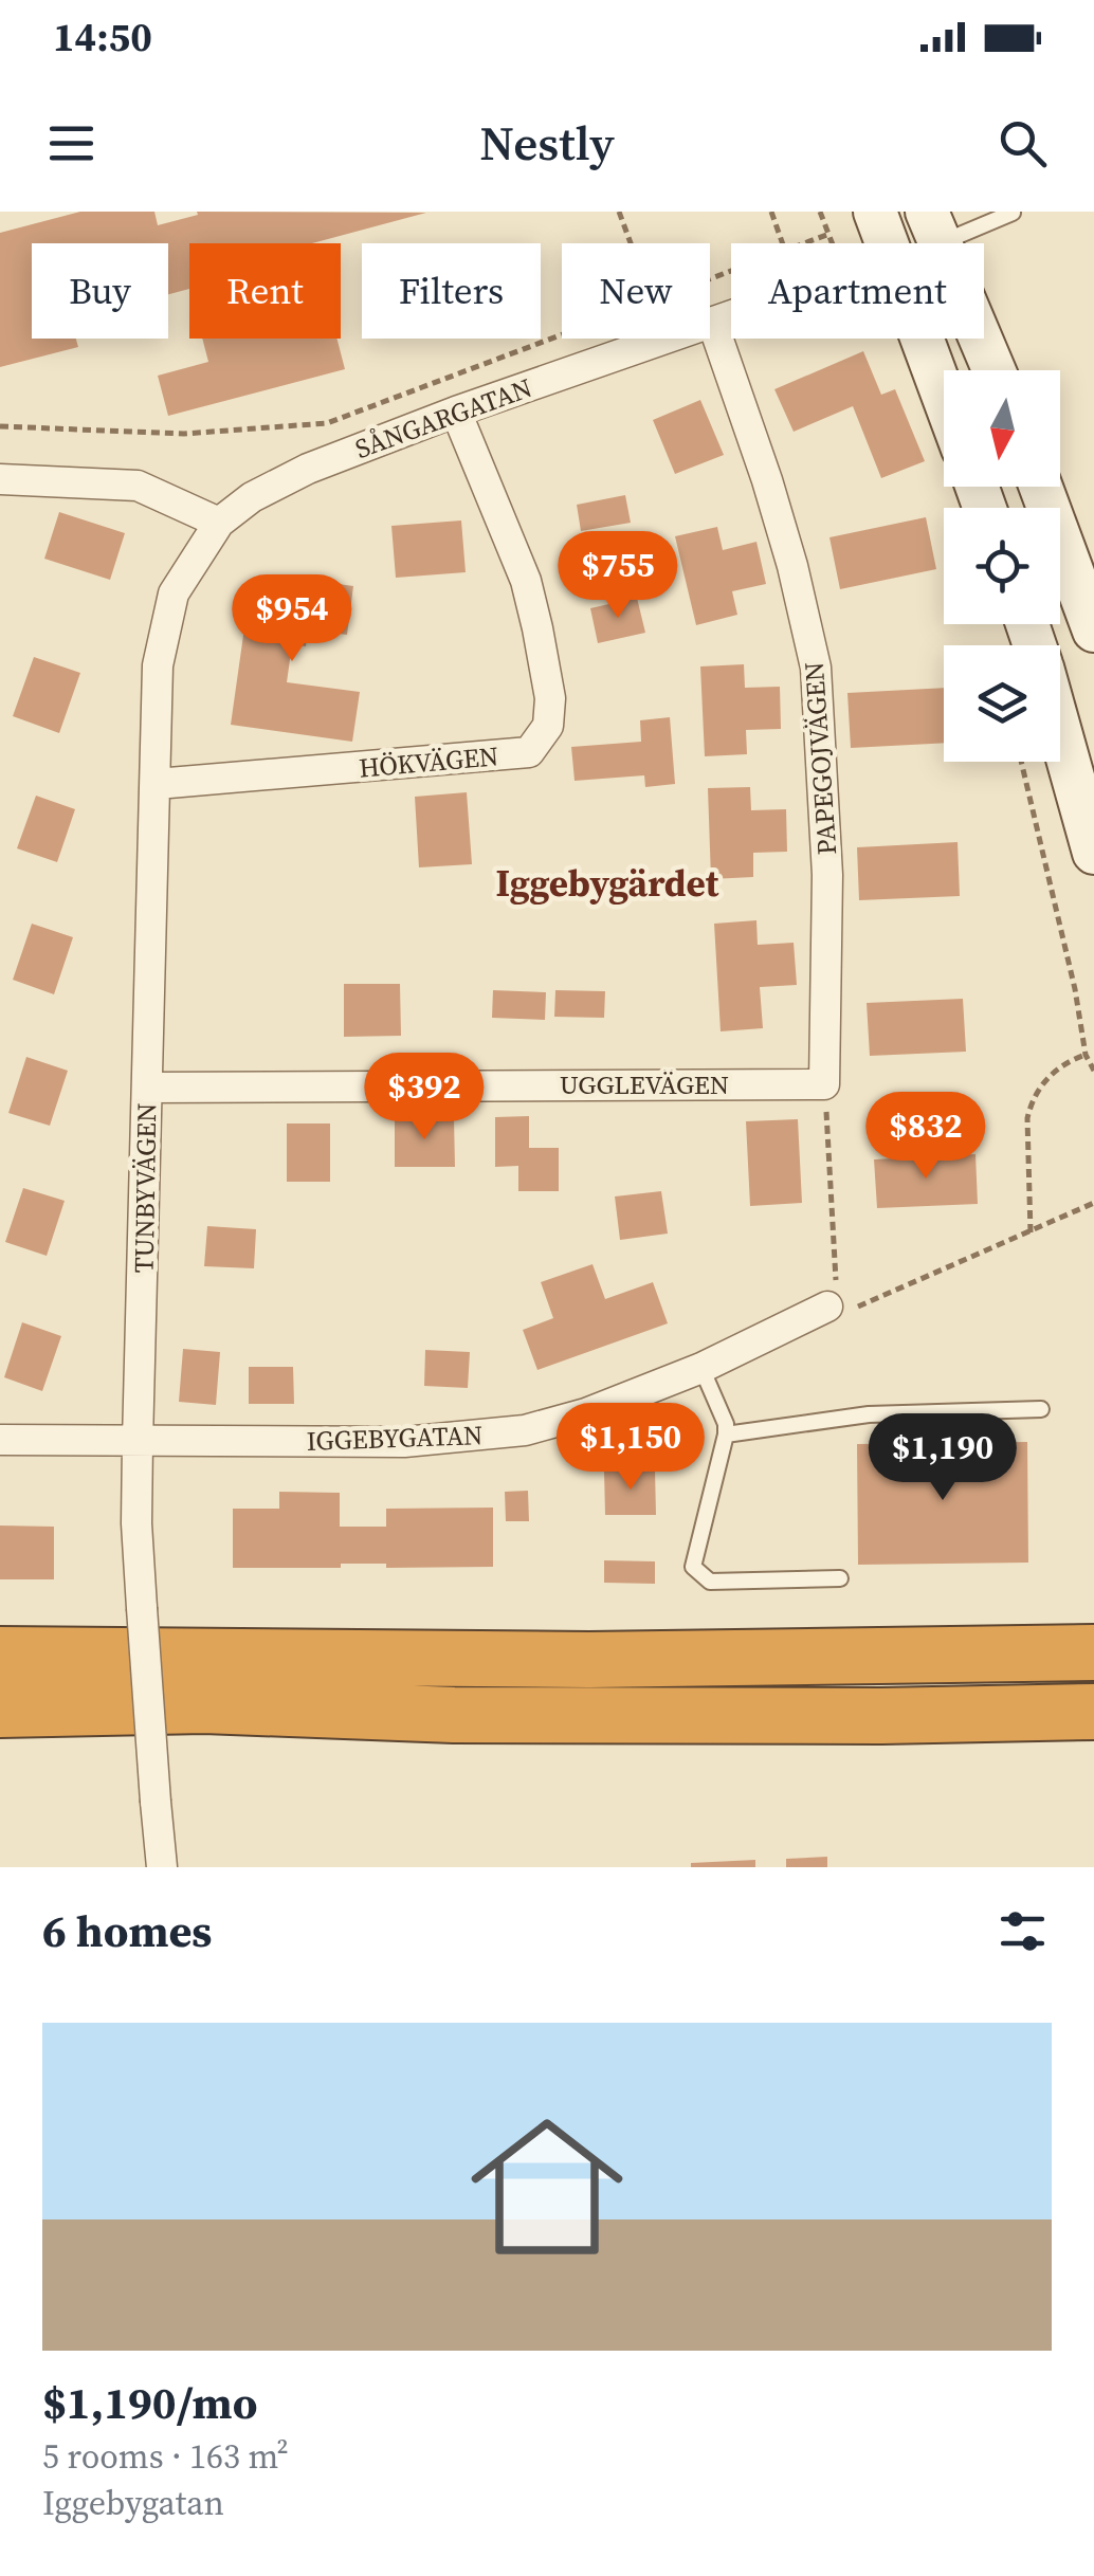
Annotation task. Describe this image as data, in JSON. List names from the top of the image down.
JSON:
{
  "streets": {
    "street": [
      "SÅNGARGATAN",
      "PAPEGOJVÄGEN",
      "HÖKVÄGEN",
      "UGGLEVÄGEN",
      "TUNBYVÄGEN",
      "IGGEBYGATAN"
    ]
  },
  "crossings": [
    ["SÅNGARGATAN", "PAPEGOJVÄGEN"],
    ["SÅNGARGATAN", "HÖKVÄGEN"],
    ["SÅNGARGATAN", "TUNBYVÄGEN"],
    ["PAPEGOJVÄGEN", "UGGLEVÄGEN"],
    ["HÖKVÄGEN", "TUNBYVÄGEN"],
    ["UGGLEVÄGEN", "TUNBYVÄGEN"],
    ["TUNBYVÄGEN", "IGGEBYGATAN"]
  ],
  "districts": ["Iggebygärdet"],
  "north": "bottom",
  "page": {
    "status": "14:50",
    "header": "Nestly",
    "chip": [
      "Buy",
      "Rent",
      "Filters",
      "New",
      "Apartment"
    ],
    "price": [
      "$755",
      "$954",
      "$392",
      "$832",
      "$1,150",
      "$1,190"
    ],
    "heading": "6 homes",
    "list": [
      {
        "name": "$1,190/mo",
        "note": "5 rooms · 163 m² · Iggebygatan"
      }
    ]
  }
}
